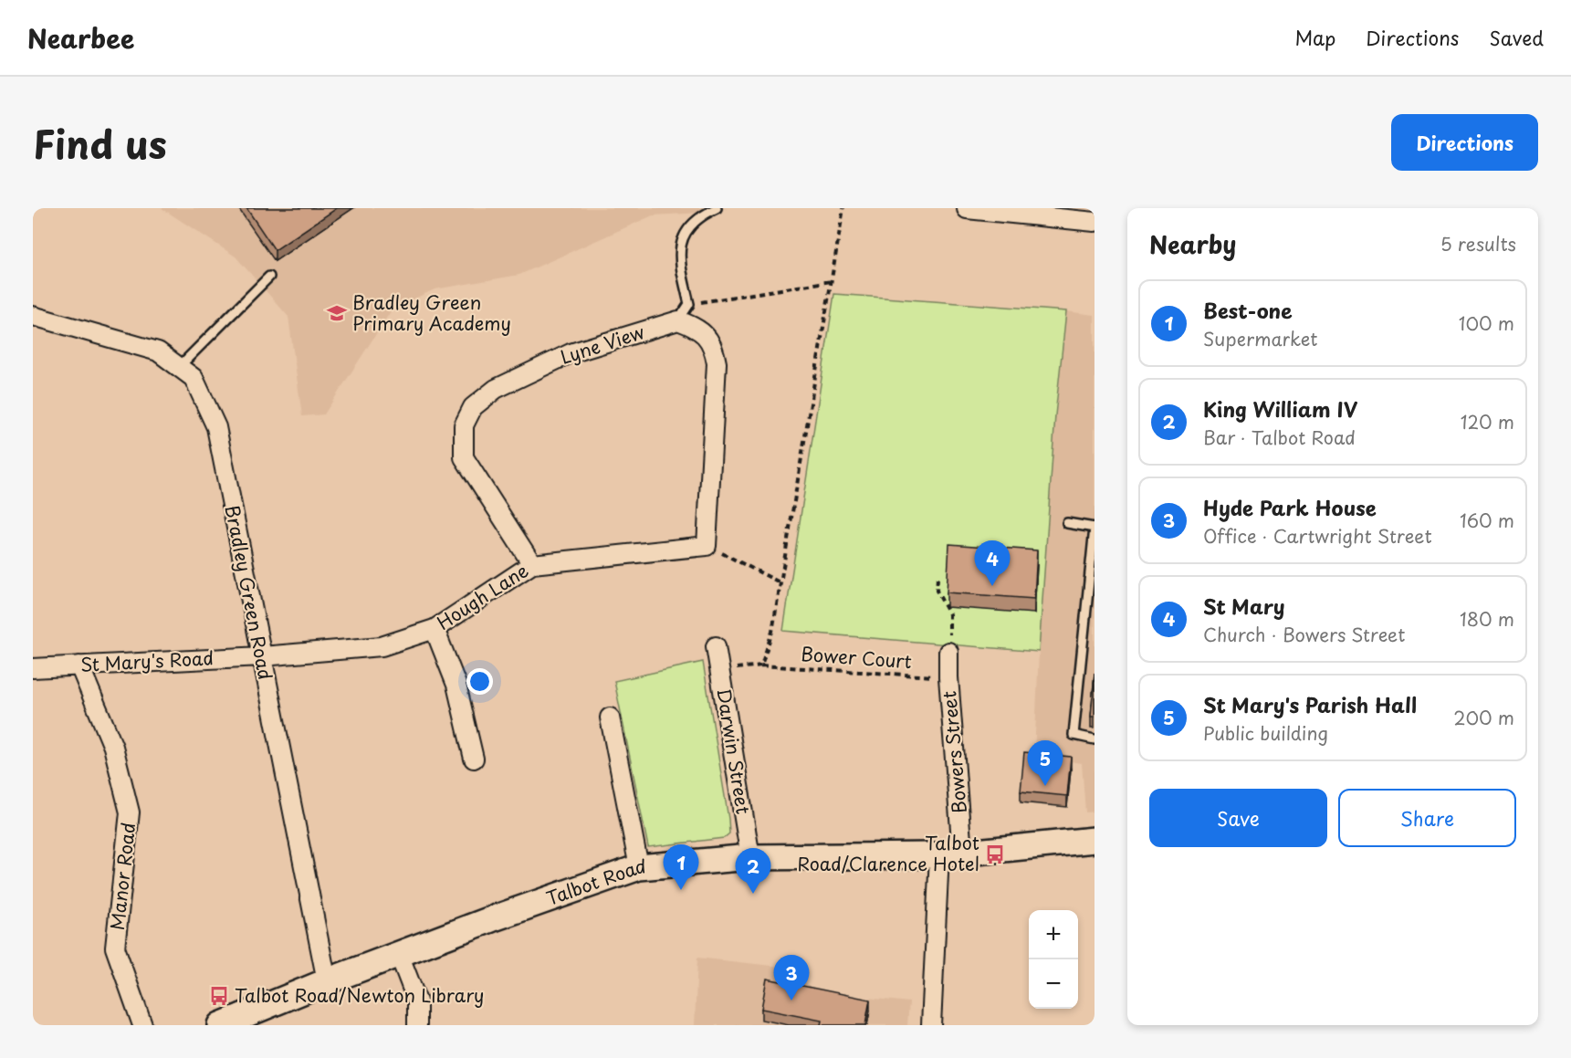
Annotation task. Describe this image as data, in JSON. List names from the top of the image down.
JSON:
{
  "streets": {
    "street": [
      "Lyne View",
      "Bradley Green Road",
      "Hough Lane",
      "St Mary's Road",
      "Darwin Street",
      "Bowers Street",
      "Manor Road",
      "Talbot Road"
    ],
    "path": ["Bower Court"]
  },
  "crossings": [
    ["Lyne View", "Hough Lane"],
    ["Bradley Green Road", "Hough Lane"],
    ["Bradley Green Road", "St Mary's Road"],
    ["Bradley Green Road", "Talbot Road"],
    ["Hough Lane", "St Mary's Road"],
    ["Bower Court", "Darwin Street"],
    ["Bower Court", "Bowers Street"],
    ["St Mary's Road", "Manor Road"],
    ["Darwin Street", "Talbot Road"],
    ["Bowers Street", "Talbot Road"]
  ],
  "places": {
    "school or university": ["Bradley Green Primary Academy"],
    "bus stop": ["Talbot Road/Clarence Hotel", "Talbot Road/Newton Library"]
  },
  "page": {
    "header": "Nearbee",
    "nav": ["Map", "Directions", "Saved"],
    "title": "Find us",
    "buttons": [
      "Directions",
      ["Save", "Share"]
    ],
    "heading": ["Nearby", "5 results"],
    "list": [
      {
        "mark": "1",
        "name": "Best-one",
        "note": "Supermarket",
        "value": "100 m"
      },
      {
        "mark": "2",
        "name": "King William IV",
        "note": "Bar · Talbot Road",
        "value": "120 m"
      },
      {
        "mark": "3",
        "name": "Hyde Park House",
        "note": "Office · Cartwright Street",
        "value": "160 m"
      },
      {
        "mark": "4",
        "name": "St Mary",
        "note": "Church · Bowers Street",
        "value": "180 m"
      },
      {
        "mark": "5",
        "name": "St Mary's Parish Hall",
        "note": "Public building",
        "value": "200 m"
      }
    ],
    "pins": [
      "4",
      "5",
      "1",
      "2",
      "3"
    ],
    "map_buttons": ["+", "−"]
  }
}
